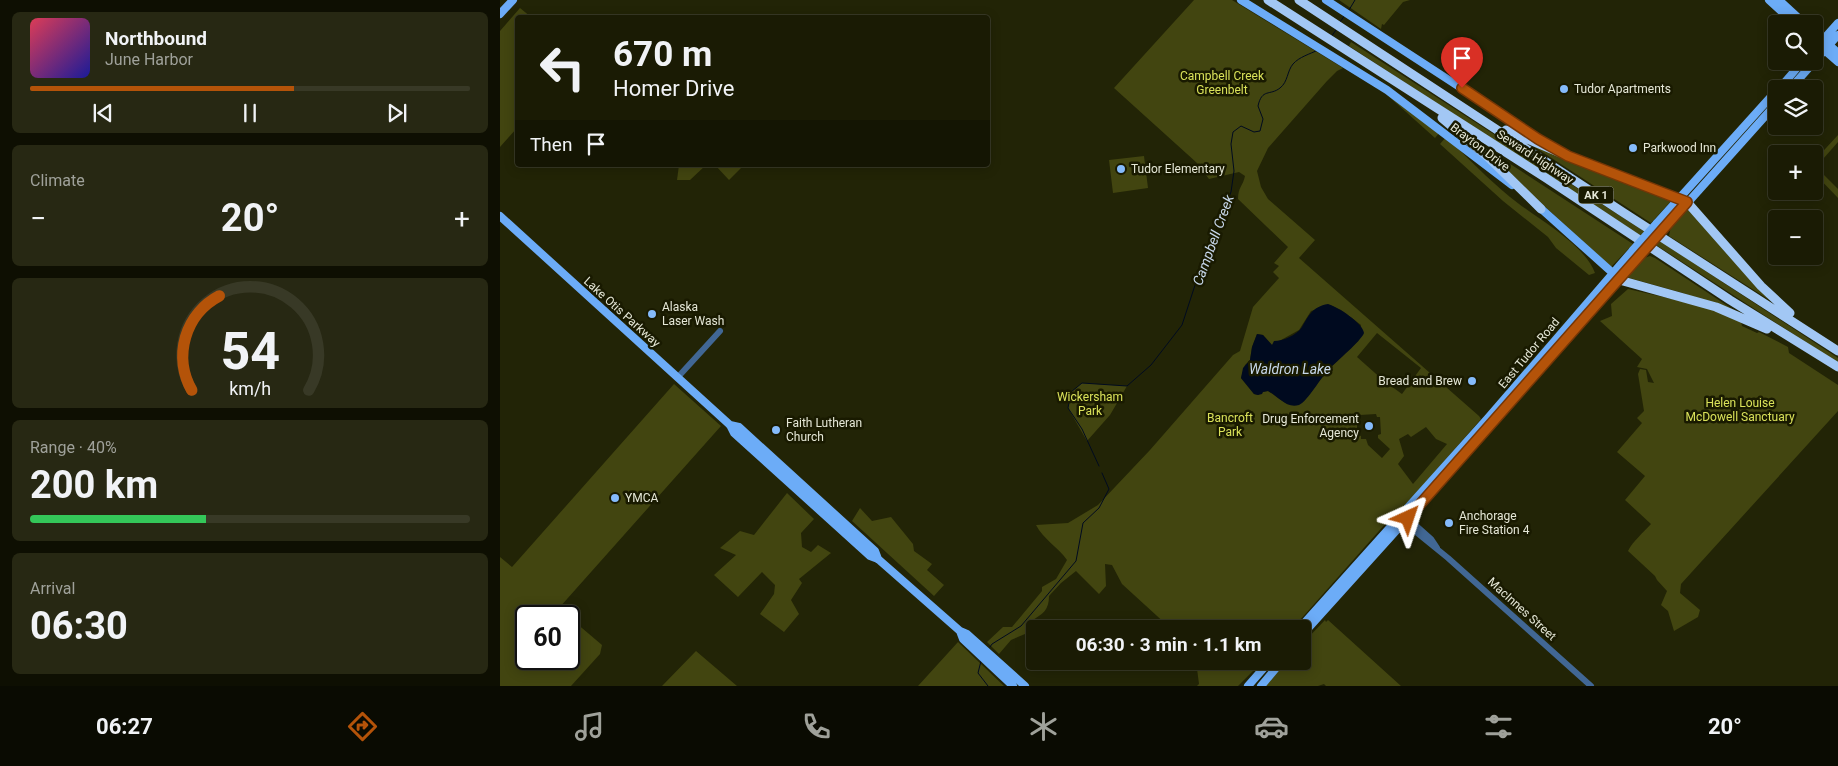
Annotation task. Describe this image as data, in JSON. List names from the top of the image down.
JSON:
{
  "streets": {
    "highway": ["Seward Highway", "AK 1"],
    "main road": ["Brayton Drive", "Lake Otis Parkway", "East Tudor Road"],
    "street": ["MacInnes Street"]
  },
  "crossings": [
    ["Brayton Drive", "East Tudor Road"],
    ["East Tudor Road", "MacInnes Street"]
  ],
  "water": ["Campbell Creek", "Waldron Lake"],
  "parks": [
    "Campbell Creek Greenbelt",
    "Wickersham Park",
    "Helen Louise McDowell Sanctuary",
    "Bancroft Park"
  ],
  "places": [
    "Tudor Apartments",
    "Parkwood Inn",
    "Tudor Elementary",
    "Alaska Laser Wash",
    "Bread and Brew",
    "Drug Enforcement Agency",
    "Faith Lutheran Church",
    "YMCA",
    "Anchorage Fire Station 4"
  ],
  "page": {
    "map_buttons": ["+", "−"],
    "turn": ["670 m", "Homer Drive"],
    "song": ["Northbound", "June Harbor"],
    "then": "Then",
    "tile": [
      "Climate",
      ["Range · 40%", "200 km"],
      ["Arrival", "06:30"]
    ],
    "heat": ["−", "20°", "+"],
    "limit": "60",
    "trip": "06:30 · 3 min · 1.1 km",
    "tabs": ["06:27", "20°"],
    "gauge": ["54", "km/h"]
  }
}
